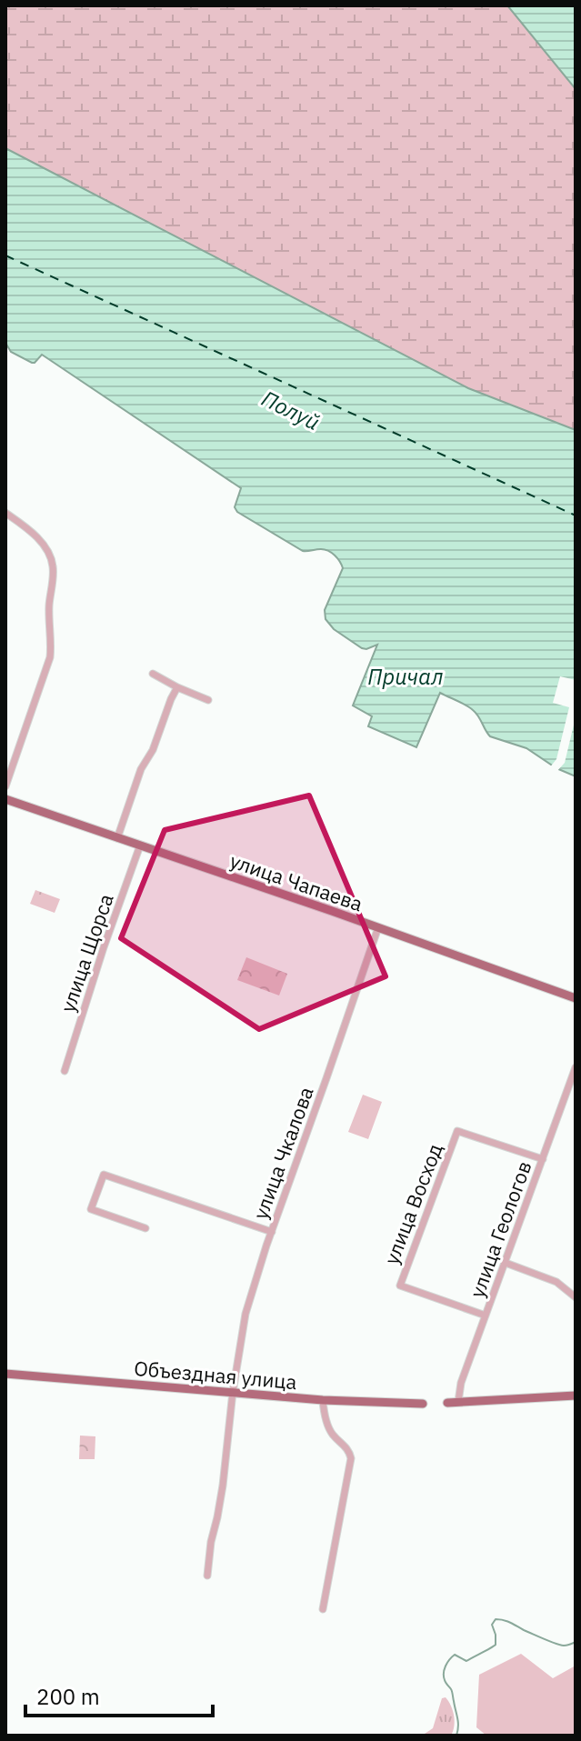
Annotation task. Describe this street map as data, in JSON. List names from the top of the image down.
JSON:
{
  "streets": {
    "main road": ["улица Чапаева", "Объездная улица"],
    "street": [
      "улица Щорса",
      "улица Чкалова",
      "улица Восход",
      "улица Геологов"
    ]
  },
  "crossings": [
    ["улица Чапаева", "улица Щорса"],
    ["улица Чапаева", "улица Чкалова"],
    ["улица Чкалова", "Объездная улица"],
    ["улица Восход", "улица Геологов"]
  ],
  "water": ["Полуй", "Причал"],
  "scale_bar": "200 m"
}
